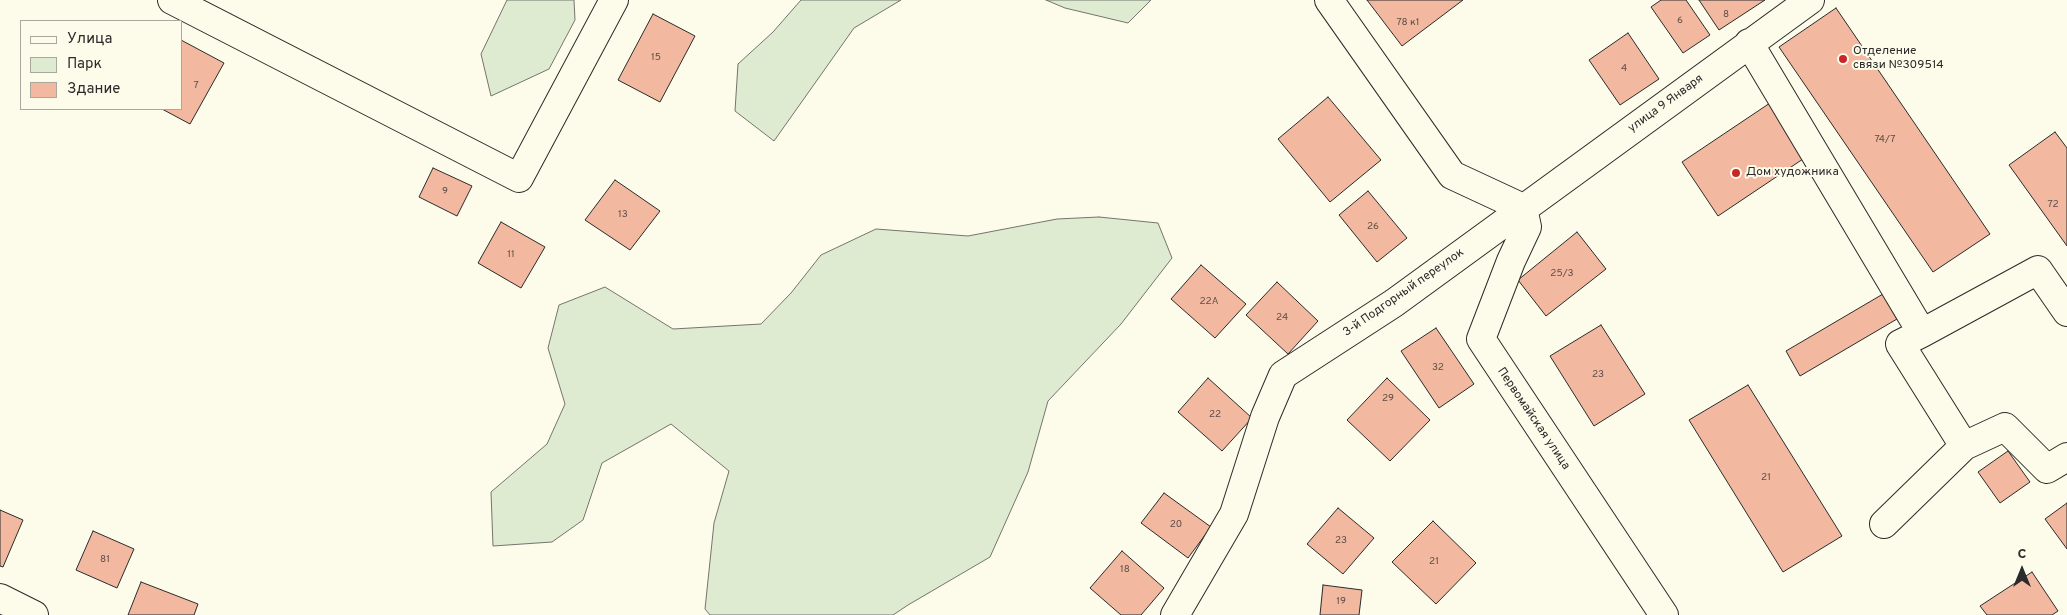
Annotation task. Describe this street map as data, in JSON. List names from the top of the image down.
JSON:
{
  "streets": {
    "street": ["улица 9 Января", "3-й Подгорный переулок", "Первомайская улица"]
  },
  "crossings": [
    ["улица 9 Января", "3-й Подгорный переулок"],
    ["улица 9 Января", "Первомайская улица"],
    ["3-й Подгорный переулок", "Первомайская улица"]
  ],
  "places": ["Отделение связи №309514", "Дом художника"],
  "house_numbers": [
    "8",
    "6",
    "78 к1",
    "15",
    "4",
    "7",
    "74/7",
    "9",
    "72",
    "13",
    "26",
    "11",
    "25/3",
    "22А",
    "24",
    "32",
    "23",
    "29",
    "22",
    "21",
    "20",
    "23",
    "81",
    "21",
    "18",
    "19"
  ],
  "legend": ["Улица", "Парк", "Здание"],
  "north": "top"
}
